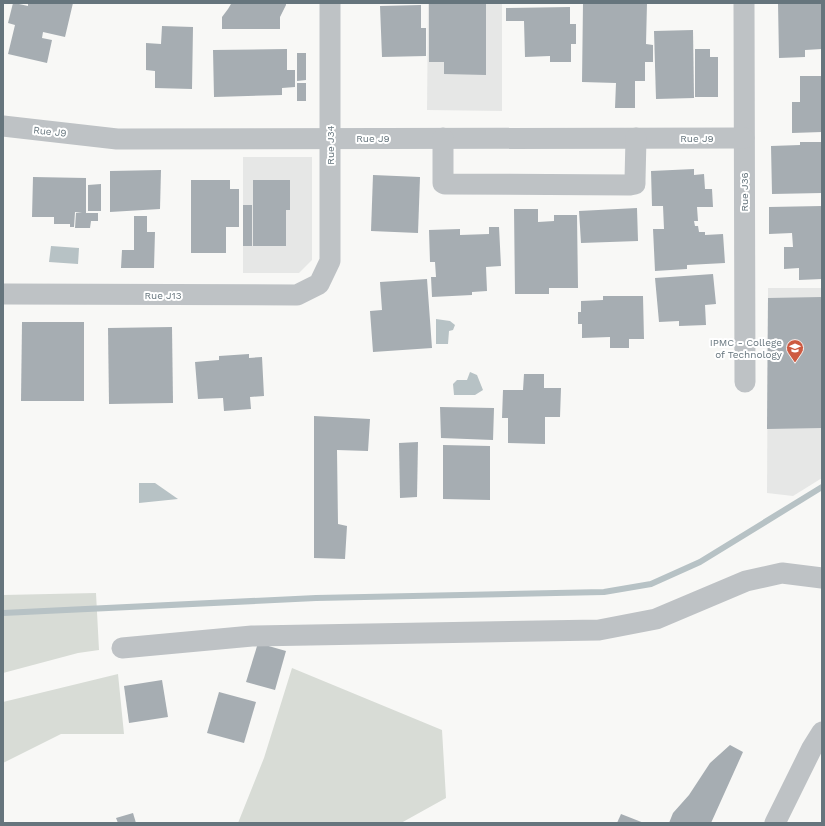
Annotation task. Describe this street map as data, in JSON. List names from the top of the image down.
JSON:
{
  "streets": {
    "street": [
      "Rue J9",
      "Rue J34",
      "Rue J36",
      "Rue J13"
    ]
  },
  "crossings": [
    ["Rue J9", "Rue J34"],
    ["Rue J9", "Rue J36"],
    ["Rue J34", "Rue J13"]
  ],
  "places": {
    "school or university": ["IPMC - College of Technology"]
  }
}
